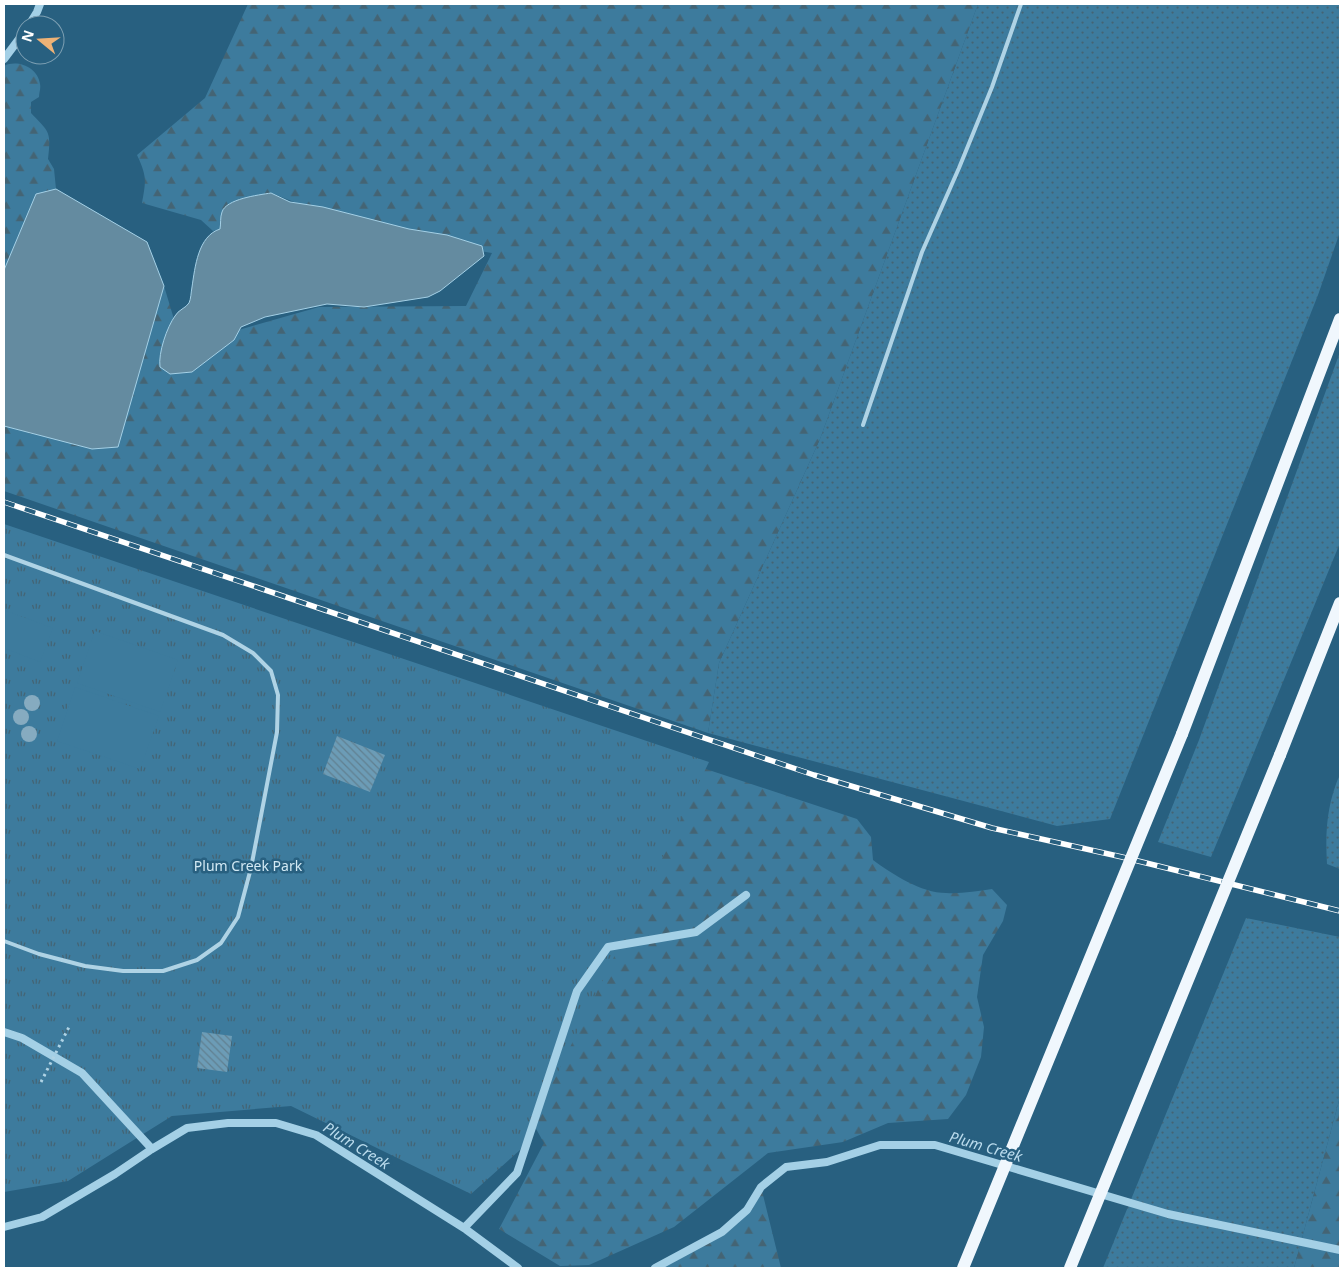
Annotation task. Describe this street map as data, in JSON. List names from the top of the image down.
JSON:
{
  "water": ["Plum Creek"],
  "parks": ["Plum Creek Park"],
  "north": "left"
}
